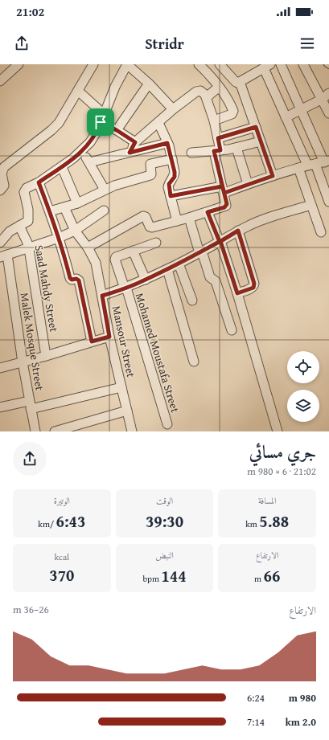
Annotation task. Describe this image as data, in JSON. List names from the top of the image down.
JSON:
{
  "streets": {
    "street": [
      "Saad Mahdy Street",
      "Malek Mosque Street",
      "Mansour Street",
      "Mohamed Moustafa Street"
    ]
  },
  "page": {
    "status": "21:02",
    "header": "Stridr",
    "heading": ["جري مسائي", "21:02 · 6 × 980 m"],
    "stats": [
      ["المسافة", "5.88 km"],
      ["الوقت", "39:30"],
      ["الوتيرة", "6:43 /km"],
      ["الارتفاع", "66 m"],
      ["النبض", "144 bpm"],
      ["kcal", "370"]
    ],
    "chart": ["الارتفاع", "26–36 m"],
    "list": [
      {
        "name": "980 m",
        "note": "6:24"
      },
      {
        "name": "2.0 km",
        "note": "7:14"
      }
    ]
  }
}
